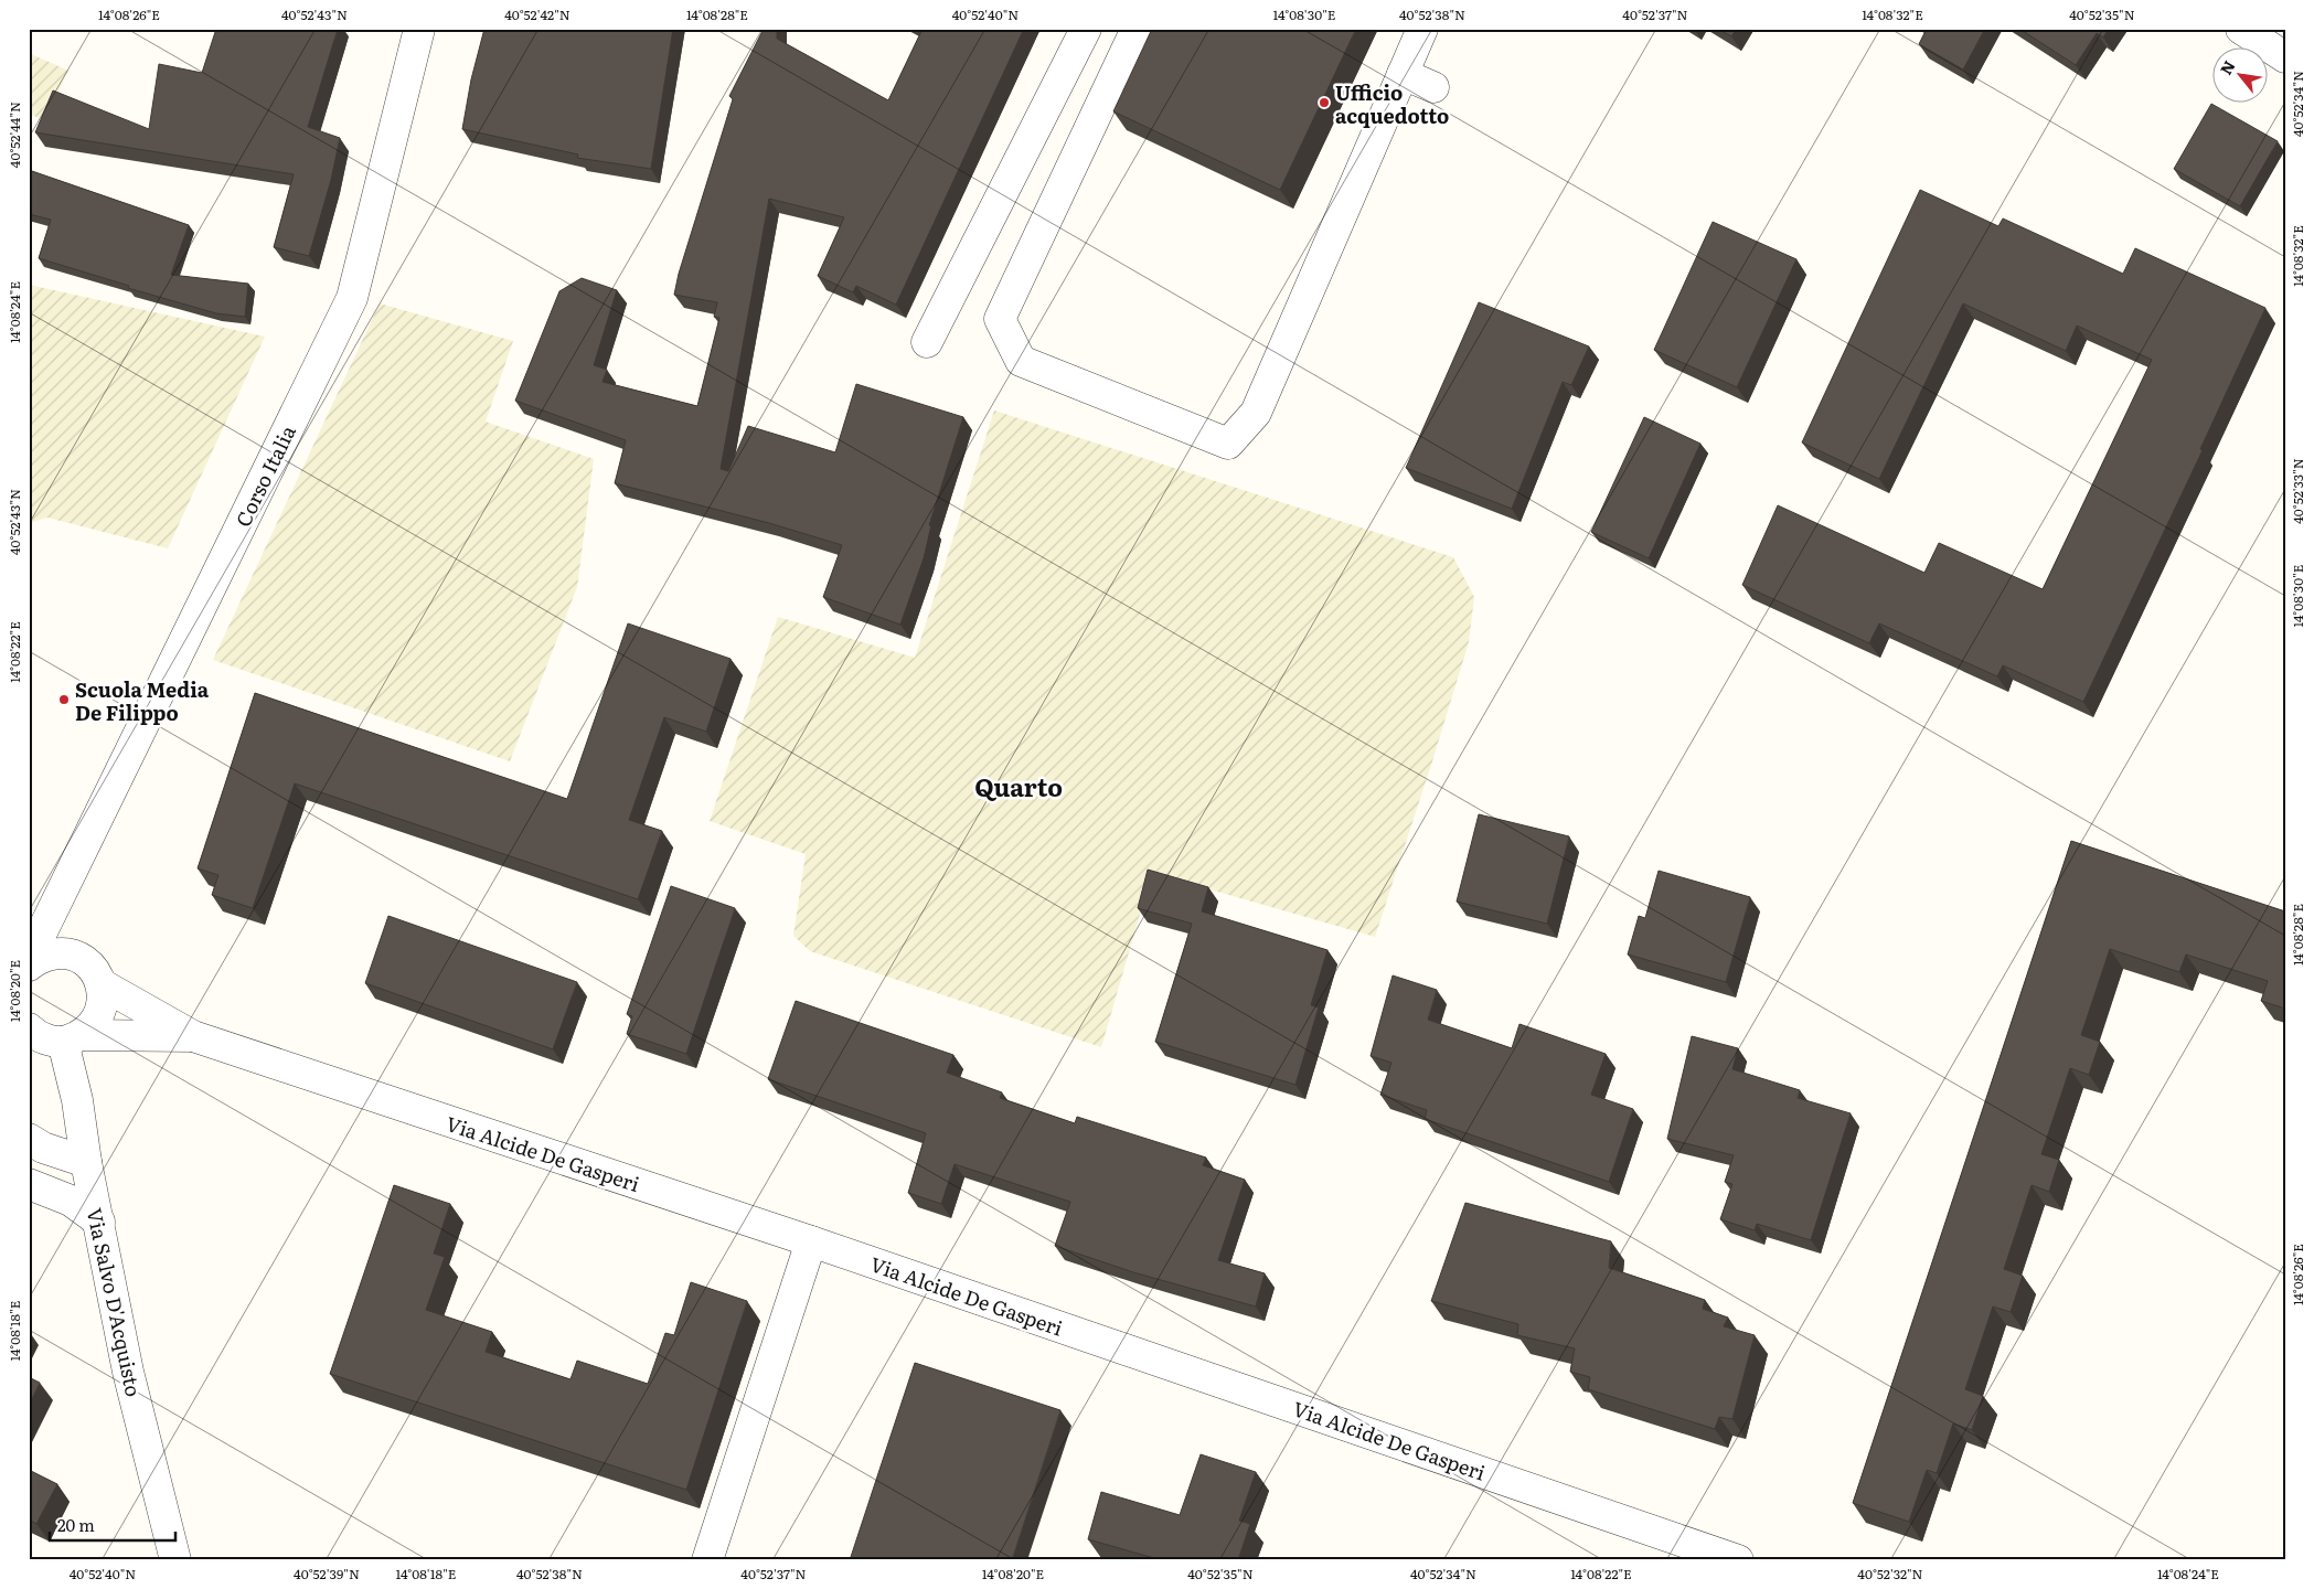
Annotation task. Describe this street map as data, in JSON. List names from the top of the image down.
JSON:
{
  "streets": {
    "street": ["Corso Italia", "Via Alcide De Gasperi", "Via Salvo D'Acquisto"]
  },
  "crossings": [
    ["Via Alcide De Gasperi", "Via Salvo D'Acquisto"]
  ],
  "districts": ["Quarto"],
  "places": ["Ufficio acquedotto", "Scuola Media De Filippo"],
  "scale_bar": "20 m",
  "north": "top left",
  "coordinates": [
    "14°08'26\"E",
    "40°52'43\"N",
    "40°52'42\"N",
    "14°08'28\"E",
    "40°52'40\"N",
    "14°08'30\"E",
    "40°52'38\"N",
    "40°52'37\"N",
    "14°08'32\"E",
    "40°52'35\"N",
    "40°52'34\"N",
    "40°52'44\"N",
    "14°08'24\"E",
    "40°52'33\"N",
    "14°08'22\"E",
    "14°08'20\"E",
    "14°08'18\"E",
    "40°52'39\"N",
    "40°52'32\"N"
  ]
}
